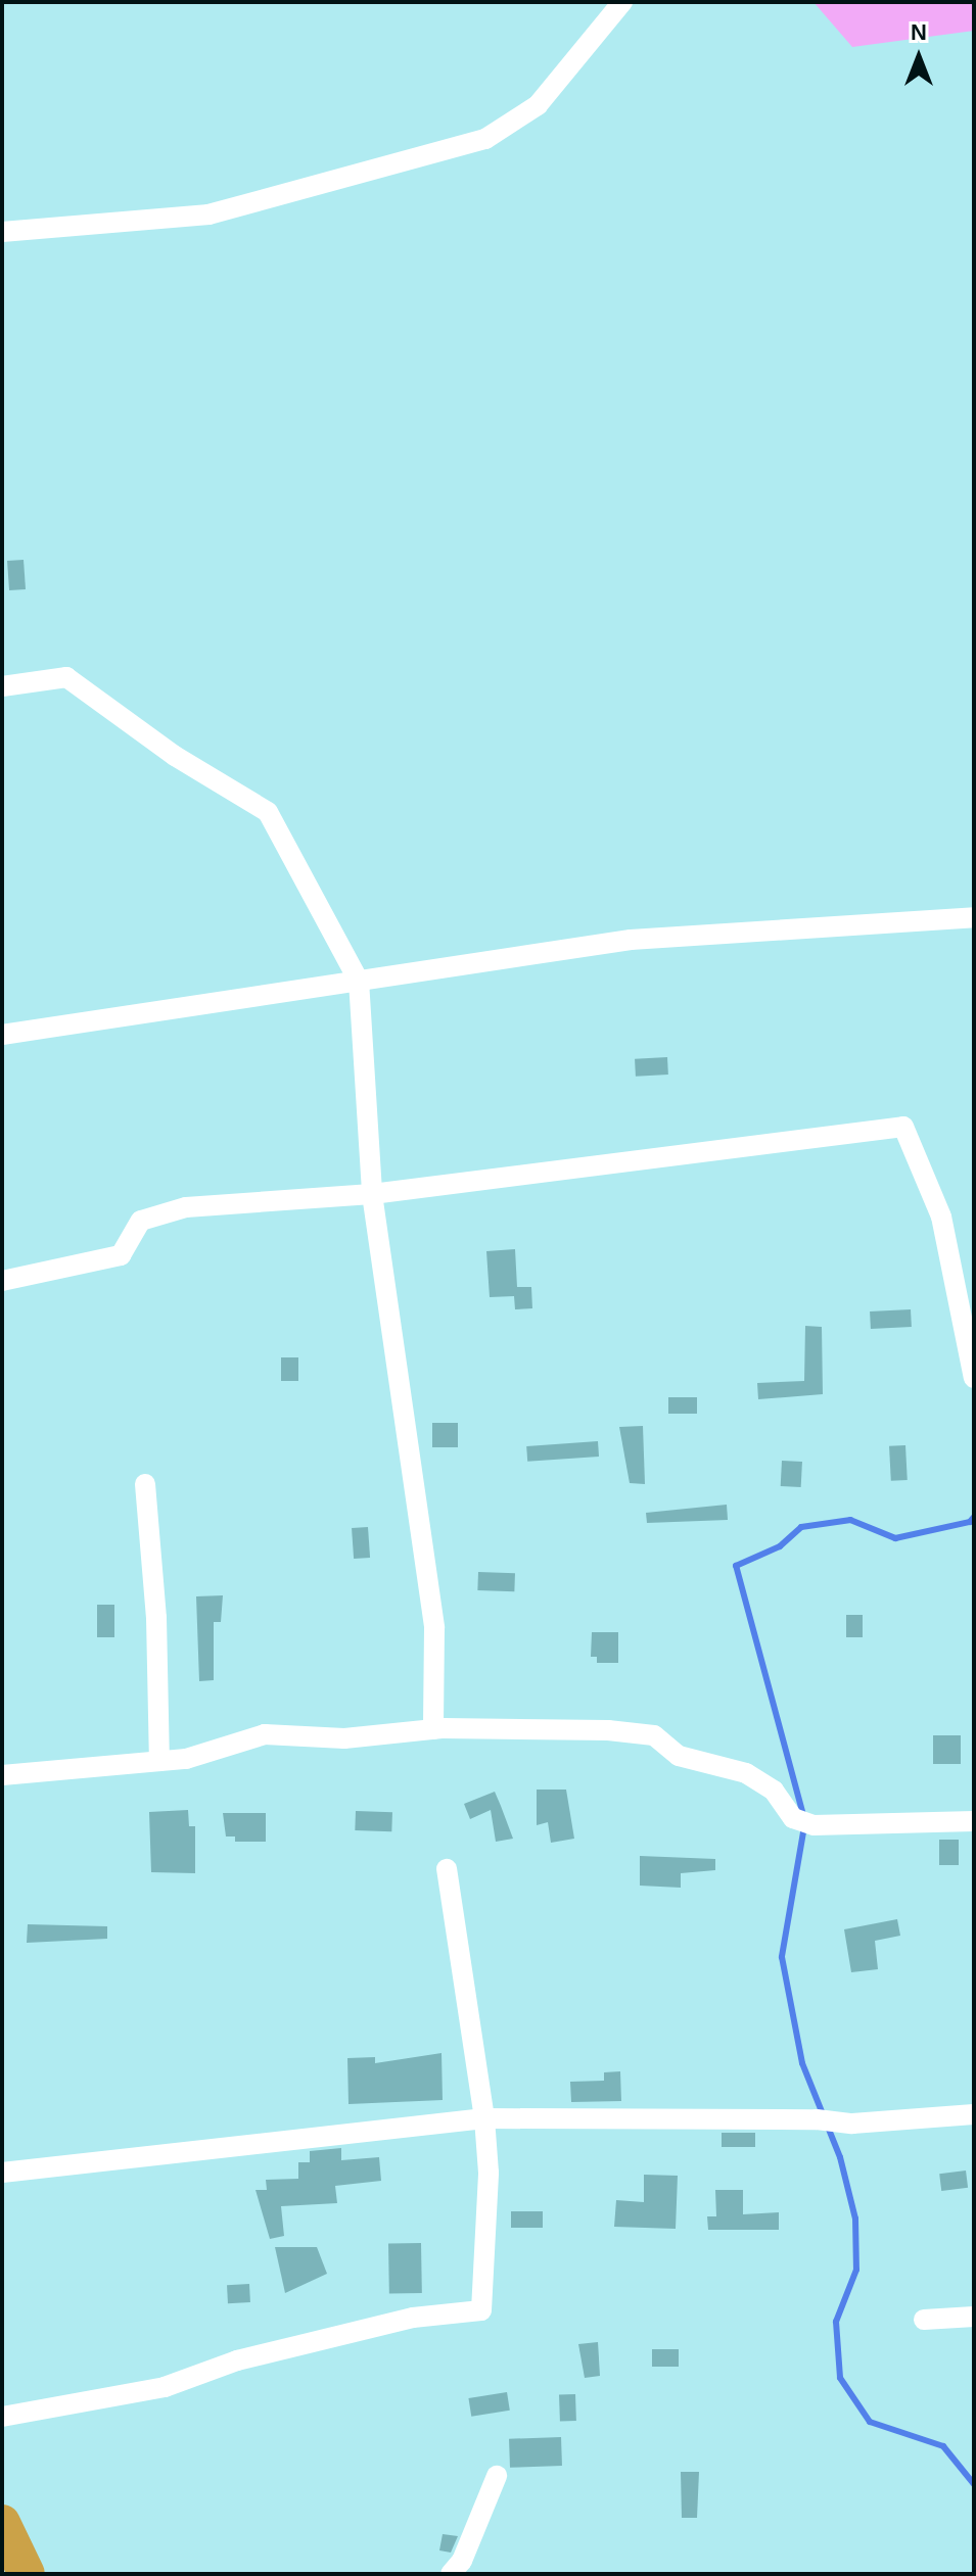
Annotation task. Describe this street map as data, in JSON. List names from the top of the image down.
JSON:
{
  "north": "top"
}
